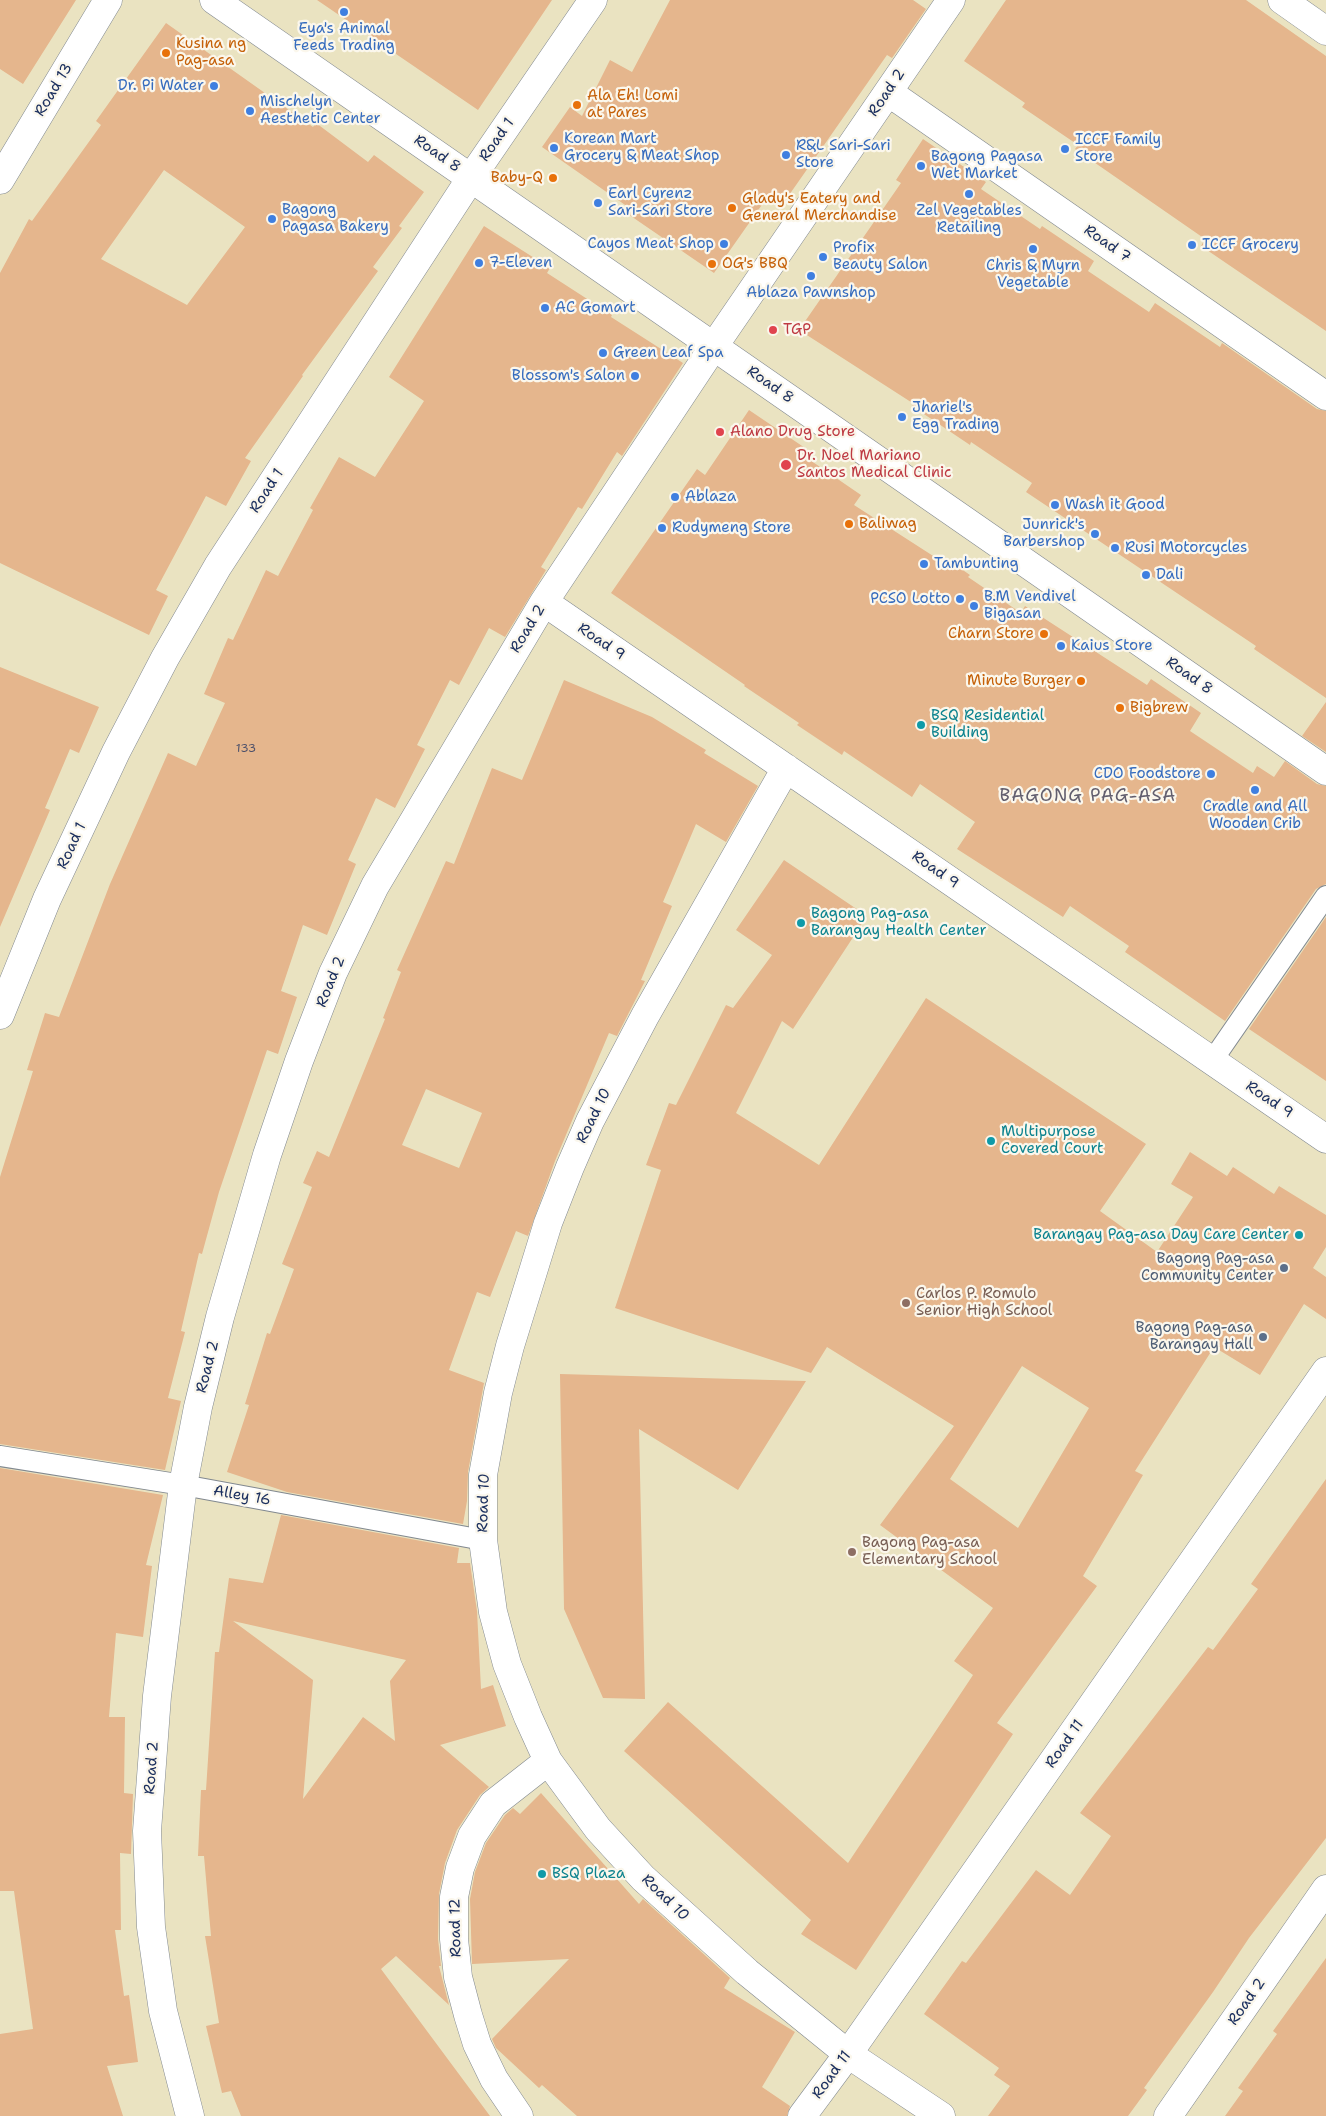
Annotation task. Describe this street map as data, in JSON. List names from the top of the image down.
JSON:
{
  "streets": {
    "street": [
      "Road 13",
      "Road 2",
      "Road 1",
      "Road 8",
      "Road 7",
      "Road 9",
      "Road 10",
      "Road 11",
      "Road 12"
    ],
    "lane": ["Alley 16"]
  },
  "crossings": [
    ["Road 2", "Road 8"],
    ["Road 2", "Road 7"],
    ["Road 2", "Road 9"],
    ["Road 2", "Alley 16"],
    ["Road 1", "Road 8"],
    ["Road 9", "Road 10"],
    ["Road 10", "Alley 16"],
    ["Road 10", "Road 11"],
    ["Road 10", "Road 12"]
  ],
  "districts": ["BAGONG PAG-ASA"],
  "places": [
    "Eya's Animal Feeds Trading",
    "Kusina ng Pag-asa",
    "Dr. Pi Water",
    "Ala Eh! Lomi at Pares",
    "Mischelyn Aesthetic Center",
    "Korean Mart Grocery & Meat Shop",
    "ICCF Family Store",
    "R&L Sari-Sari Store",
    "Bagong Pagasa Wet Market",
    "Baby-Q",
    "Zel Vegetables Retailing",
    "Earl Cyrenz Sari-Sari Store",
    "Glady's Eatery and General Merchandise",
    "Bagong Pagasa Bakery",
    "Cayos Meat Shop",
    "ICCF Grocery",
    "Chris & Myrn Vegetable",
    "Profix Beauty Salon",
    "7-Eleven",
    "OG's BBQ",
    "Ablaza Pawnshop",
    "AC Gomart",
    "TGP",
    "Green Leaf Spa",
    "Blossom's Salon",
    "Jhariel's Egg Trading",
    "Alano Drug Store",
    "Dr. Noel Mariano Santos Medical Clinic",
    "Ablaza",
    "Wash it Good",
    "Baliwag",
    "Rudymeng Store",
    "Junrick's Barbershop",
    "Rusi Motorcycles",
    "Tambunting",
    "Dali",
    "PCSO Lotto",
    "B.M Vendivel Bigasan",
    "Charn Store",
    "Kaius Store",
    "Minute Burger",
    "Bigbrew",
    "BSQ Residential Building",
    "CDO Foodstore",
    "Cradle and All Wooden Crib",
    "Bagong Pag-asa Barangay Health Center",
    "Multipurpose Covered Court",
    "Barangay Pag-asa Day Care Center",
    "Bagong Pag-asa Community Center",
    "Carlos P. Romulo Senior High School",
    "Bagong Pag-asa Barangay Hall",
    "Bagong Pag-asa Elementary School",
    "BSQ Plaza"
  ],
  "house_numbers": ["133"]
}
